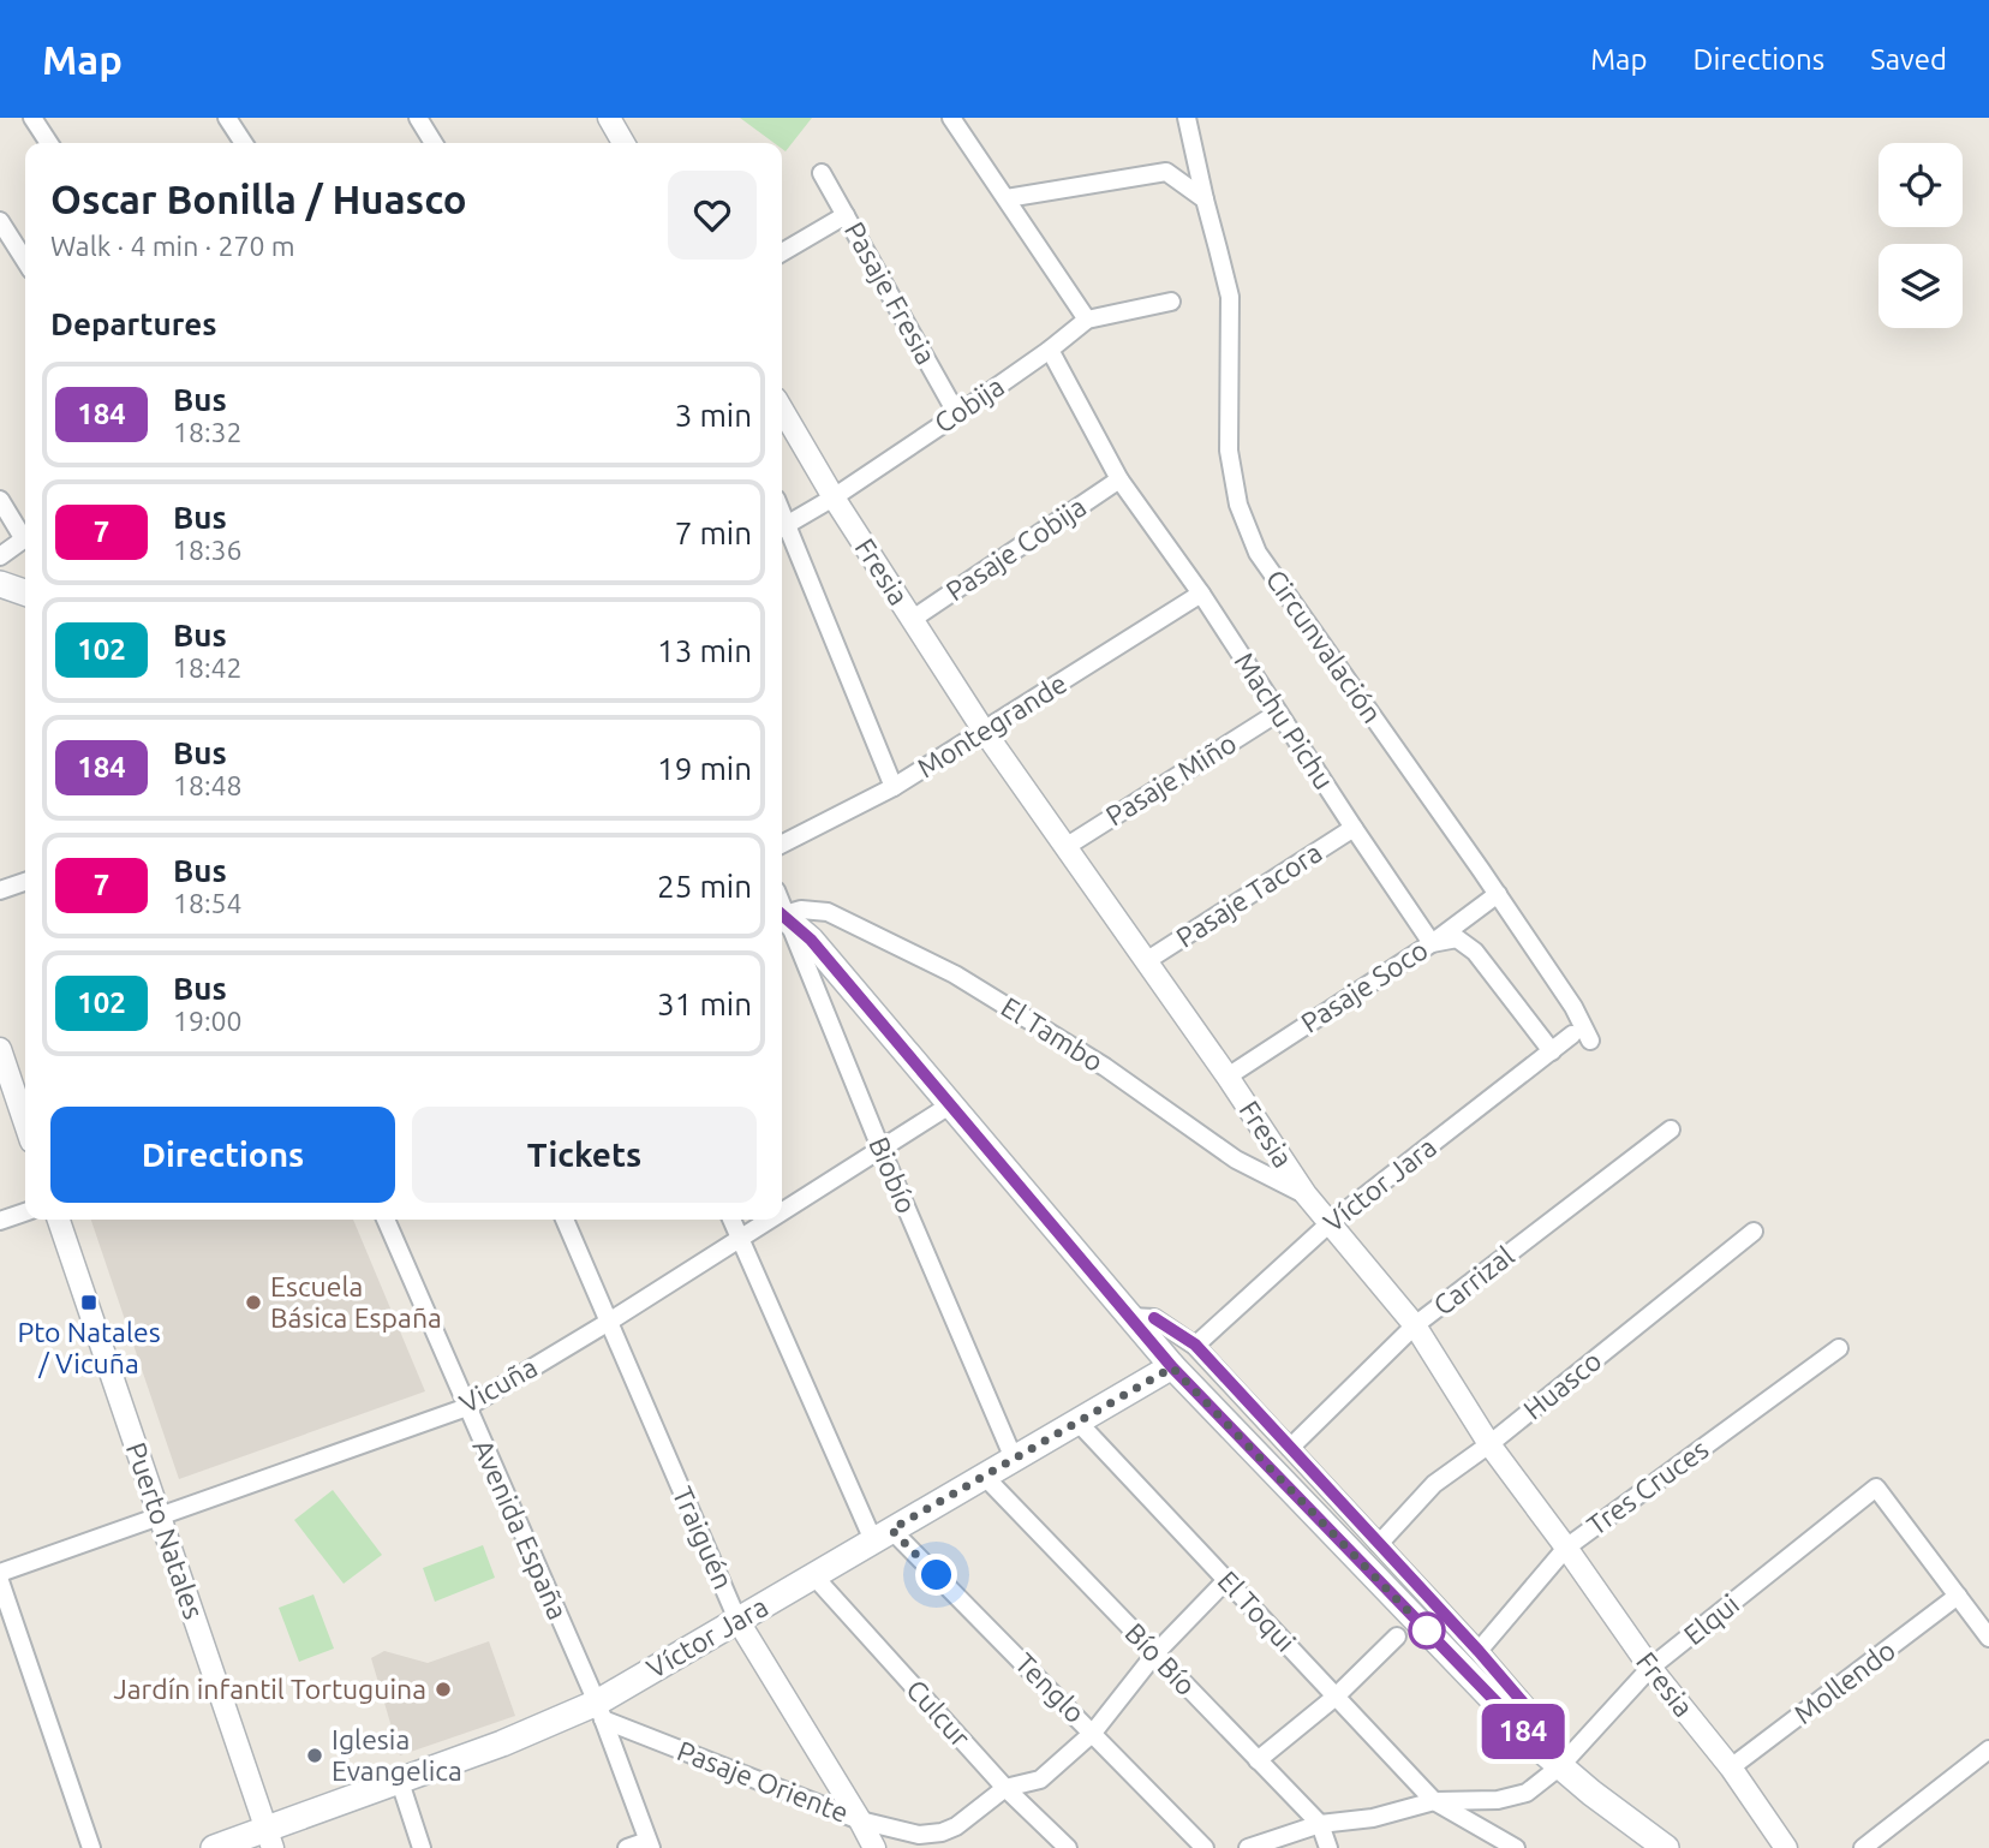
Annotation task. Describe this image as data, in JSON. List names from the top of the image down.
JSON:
{
  "streets": {
    "main road": ["Víctor Jara"],
    "street": [
      "Pasaje Fresia",
      "Cobija",
      "Pasaje Cobija",
      "Fresia",
      "Circunvalación",
      "Machu Pichu",
      "Montegrande",
      "Pasaje Miño",
      "Pasaje Tacora",
      "Pasaje Soco",
      "El Tambo",
      "Biobío",
      "Carrizal",
      "Vicuña",
      "Huasco",
      "Tres Cruces",
      "Avenida España",
      "Puerto Natales",
      "Traiguén",
      "El Toqui",
      "Elqui",
      "Bío Bío",
      "Mollendo",
      "Tenglo",
      "Culcur",
      "Pasaje Oriente"
    ]
  },
  "crossings": [
    ["Pasaje Fresia", "Cobija"],
    ["Cobija", "Fresia"],
    ["Cobija", "Machu Pichu"],
    ["Pasaje Cobija", "Fresia"],
    ["Pasaje Cobija", "Machu Pichu"],
    ["Fresia", "Montegrande"],
    ["Fresia", "Pasaje Miño"],
    ["Fresia", "Pasaje Tacora"],
    ["Fresia", "Pasaje Soco"],
    ["Fresia", "El Tambo"],
    ["Fresia", "Víctor Jara"],
    ["Fresia", "Carrizal"],
    ["Fresia", "Huasco"],
    ["Fresia", "Tres Cruces"],
    ["Fresia", "Elqui"],
    ["Fresia", "Mollendo"],
    ["Circunvalación", "Pasaje Soco"],
    ["Machu Pichu", "Montegrande"],
    ["Machu Pichu", "Pasaje Miño"],
    ["Machu Pichu", "Pasaje Tacora"],
    ["Machu Pichu", "Pasaje Soco"],
    ["Biobío", "Víctor Jara"],
    ["Biobío", "Vicuña"],
    ["Víctor Jara", "Avenida España"],
    ["Víctor Jara", "Puerto Natales"],
    ["Víctor Jara", "Traiguén"],
    ["Víctor Jara", "El Toqui"],
    ["Víctor Jara", "Bío Bío"],
    ["Víctor Jara", "Tenglo"],
    ["Víctor Jara", "Culcur"],
    ["Víctor Jara", "Pasaje Oriente"],
    ["Vicuña", "Avenida España"],
    ["Vicuña", "Puerto Natales"],
    ["Vicuña", "Traiguén"],
    ["Vicuña", "Tenglo"],
    ["Avenida España", "Pasaje Oriente"],
    ["Traiguén", "Pasaje Oriente"],
    ["El Toqui", "Pasaje Oriente"],
    ["Elqui", "Mollendo"],
    ["Bío Bío", "Pasaje Oriente"],
    ["Tenglo", "Pasaje Oriente"],
    ["Culcur", "Pasaje Oriente"]
  ],
  "places": {
    "transit": ["Pto Natales / Vicuña"],
    "other": ["Escuela Básica España", "Jardín infantil Tortuguina", "Iglesia Evangelica"]
  },
  "lines": ["bus line 184"],
  "page": {
    "header": "Map",
    "nav": ["Map", "Directions", "Saved"],
    "on_map": "184",
    "heading": [
      ["Oscar Bonilla / Huasco", "Walk · 4 min · 270 m"],
      "Departures"
    ],
    "list": [
      {
        "mark": "184",
        "name": "Bus",
        "note": "18:32",
        "value": "3 min"
      },
      {
        "mark": "7",
        "name": "Bus",
        "note": "18:36",
        "value": "7 min"
      },
      {
        "mark": "102",
        "name": "Bus",
        "note": "18:42",
        "value": "13 min"
      },
      {
        "mark": "184",
        "name": "Bus",
        "note": "18:48",
        "value": "19 min"
      },
      {
        "mark": "7",
        "name": "Bus",
        "note": "18:54",
        "value": "25 min"
      },
      {
        "mark": "102",
        "name": "Bus",
        "note": "19:00",
        "value": "31 min"
      }
    ],
    "buttons": ["Directions", "Tickets"]
  }
}
